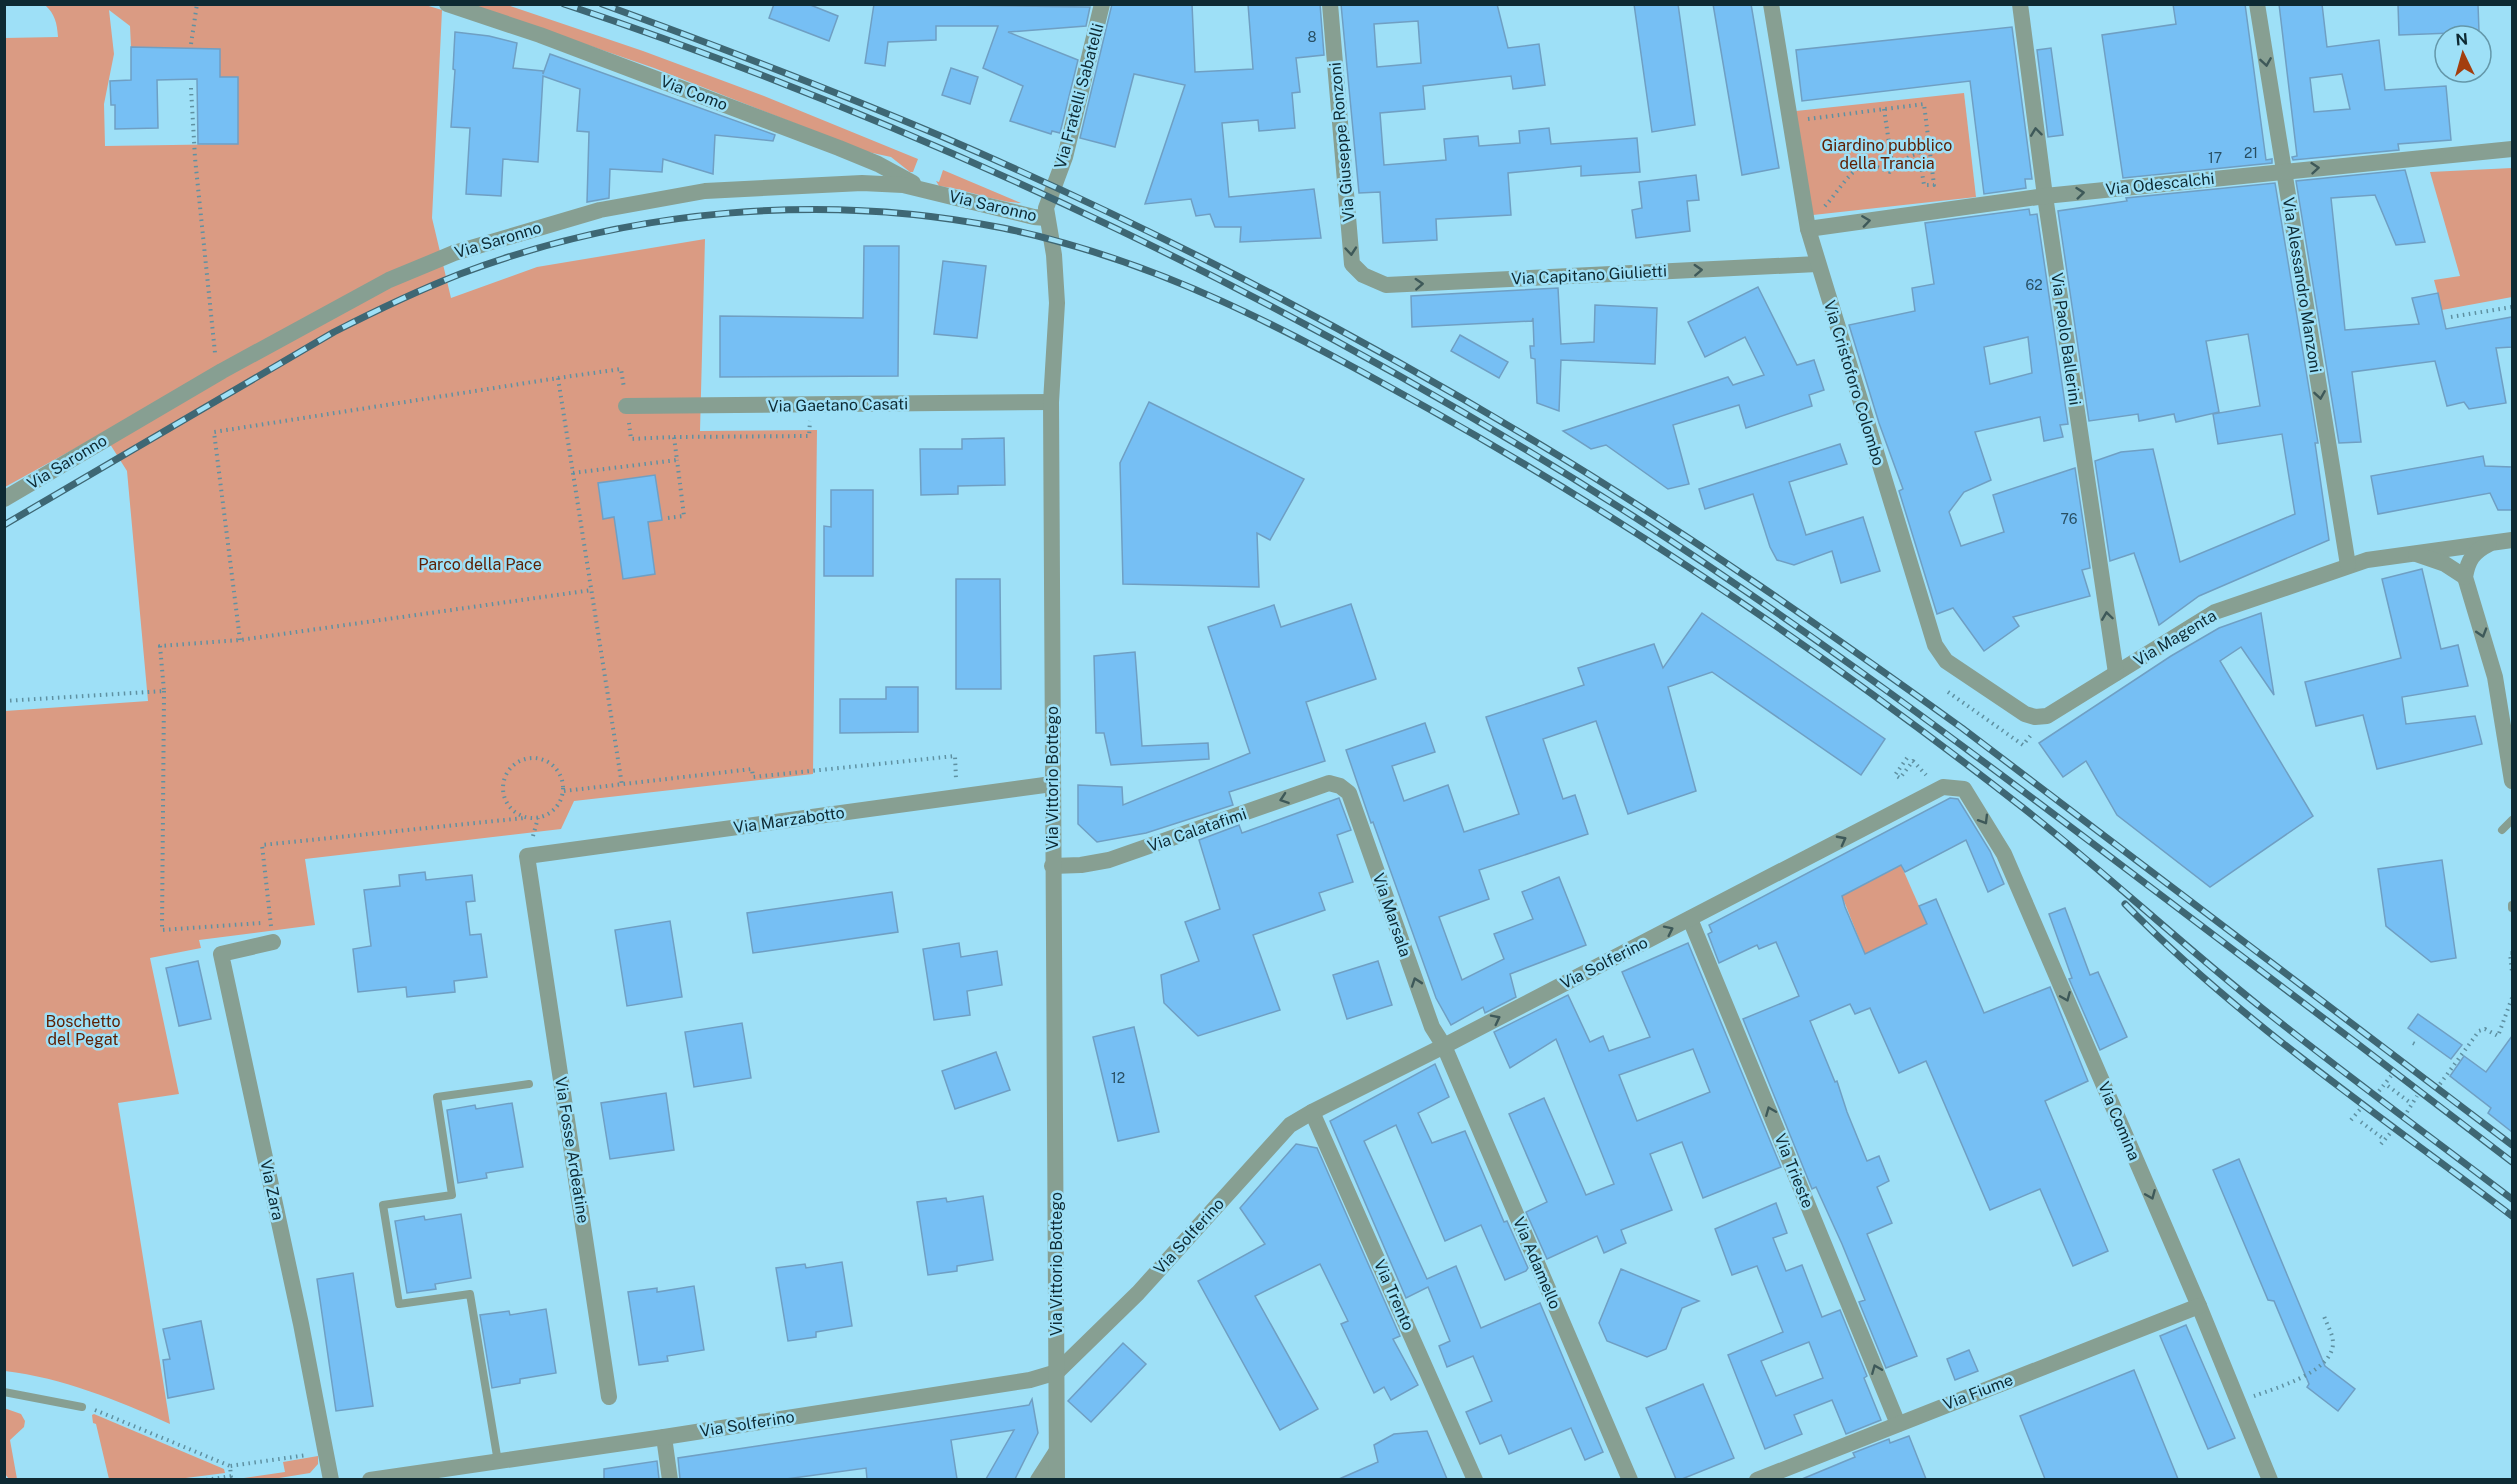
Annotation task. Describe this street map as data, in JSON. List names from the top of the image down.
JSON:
{
  "streets": {
    "street": [
      "Via Como",
      "Via Fratelli Sabatelli",
      "Via Giuseppe Ronzoni",
      "Via Odescalchi",
      "Via Saronno",
      "Via Capitano Giulietti",
      "Via Alessandro Manzoni",
      "Via Paolo Ballerini",
      "Via Cristoforo Colombo",
      "Via Gaetano Casati",
      "Via Magenta",
      "Via Vittorio Bottego",
      "Via Marzabotto",
      "Via Calatafimi",
      "Via Marsala",
      "Via Solferino",
      "Via Comina",
      "Via Fosse Ardeatine",
      "Via Trieste",
      "Via Zara",
      "Via Adamello",
      "Via Trento",
      "Via Fiume"
    ]
  },
  "crossings": [
    ["Via Como", "Via Saronno"],
    ["Via Fratelli Sabatelli", "Via Vittorio Bottego"],
    ["Via Giuseppe Ronzoni", "Via Capitano Giulietti"],
    ["Via Odescalchi", "Via Alessandro Manzoni"],
    ["Via Odescalchi", "Via Paolo Ballerini"],
    ["Via Odescalchi", "Via Cristoforo Colombo"],
    ["Via Saronno", "Via Vittorio Bottego"],
    ["Via Capitano Giulietti", "Via Cristoforo Colombo"],
    ["Via Alessandro Manzoni", "Via Magenta"],
    ["Via Paolo Ballerini", "Via Magenta"],
    ["Via Cristoforo Colombo", "Via Magenta"],
    ["Via Gaetano Casati", "Via Vittorio Bottego"],
    ["Via Vittorio Bottego", "Via Marzabotto"],
    ["Via Vittorio Bottego", "Via Calatafimi"],
    ["Via Vittorio Bottego", "Via Solferino"],
    ["Via Marzabotto", "Via Fosse Ardeatine"],
    ["Via Calatafimi", "Via Marsala"],
    ["Via Marsala", "Via Solferino"],
    ["Via Marsala", "Via Adamello"],
    ["Via Solferino", "Via Comina"],
    ["Via Solferino", "Via Trieste"],
    ["Via Solferino", "Via Adamello"],
    ["Via Solferino", "Via Trento"],
    ["Via Comina", "Via Fiume"],
    ["Via Trieste", "Via Fiume"]
  ],
  "one_way": [
    "Via Giuseppe Ronzoni",
    "Via Odescalchi",
    "Via Capitano Giulietti",
    "Via Alessandro Manzoni",
    "Via Paolo Ballerini",
    "Via Calatafimi",
    "Via Marsala",
    "Via Comina",
    "Via Trieste"
  ],
  "parks": ["Giardino pubblico della Trancia", "Parco della Pace", "Boschetto del Pegat"],
  "house_numbers": [
    "8",
    "21",
    "17",
    "62",
    "76",
    "12"
  ],
  "north": "top"
}
